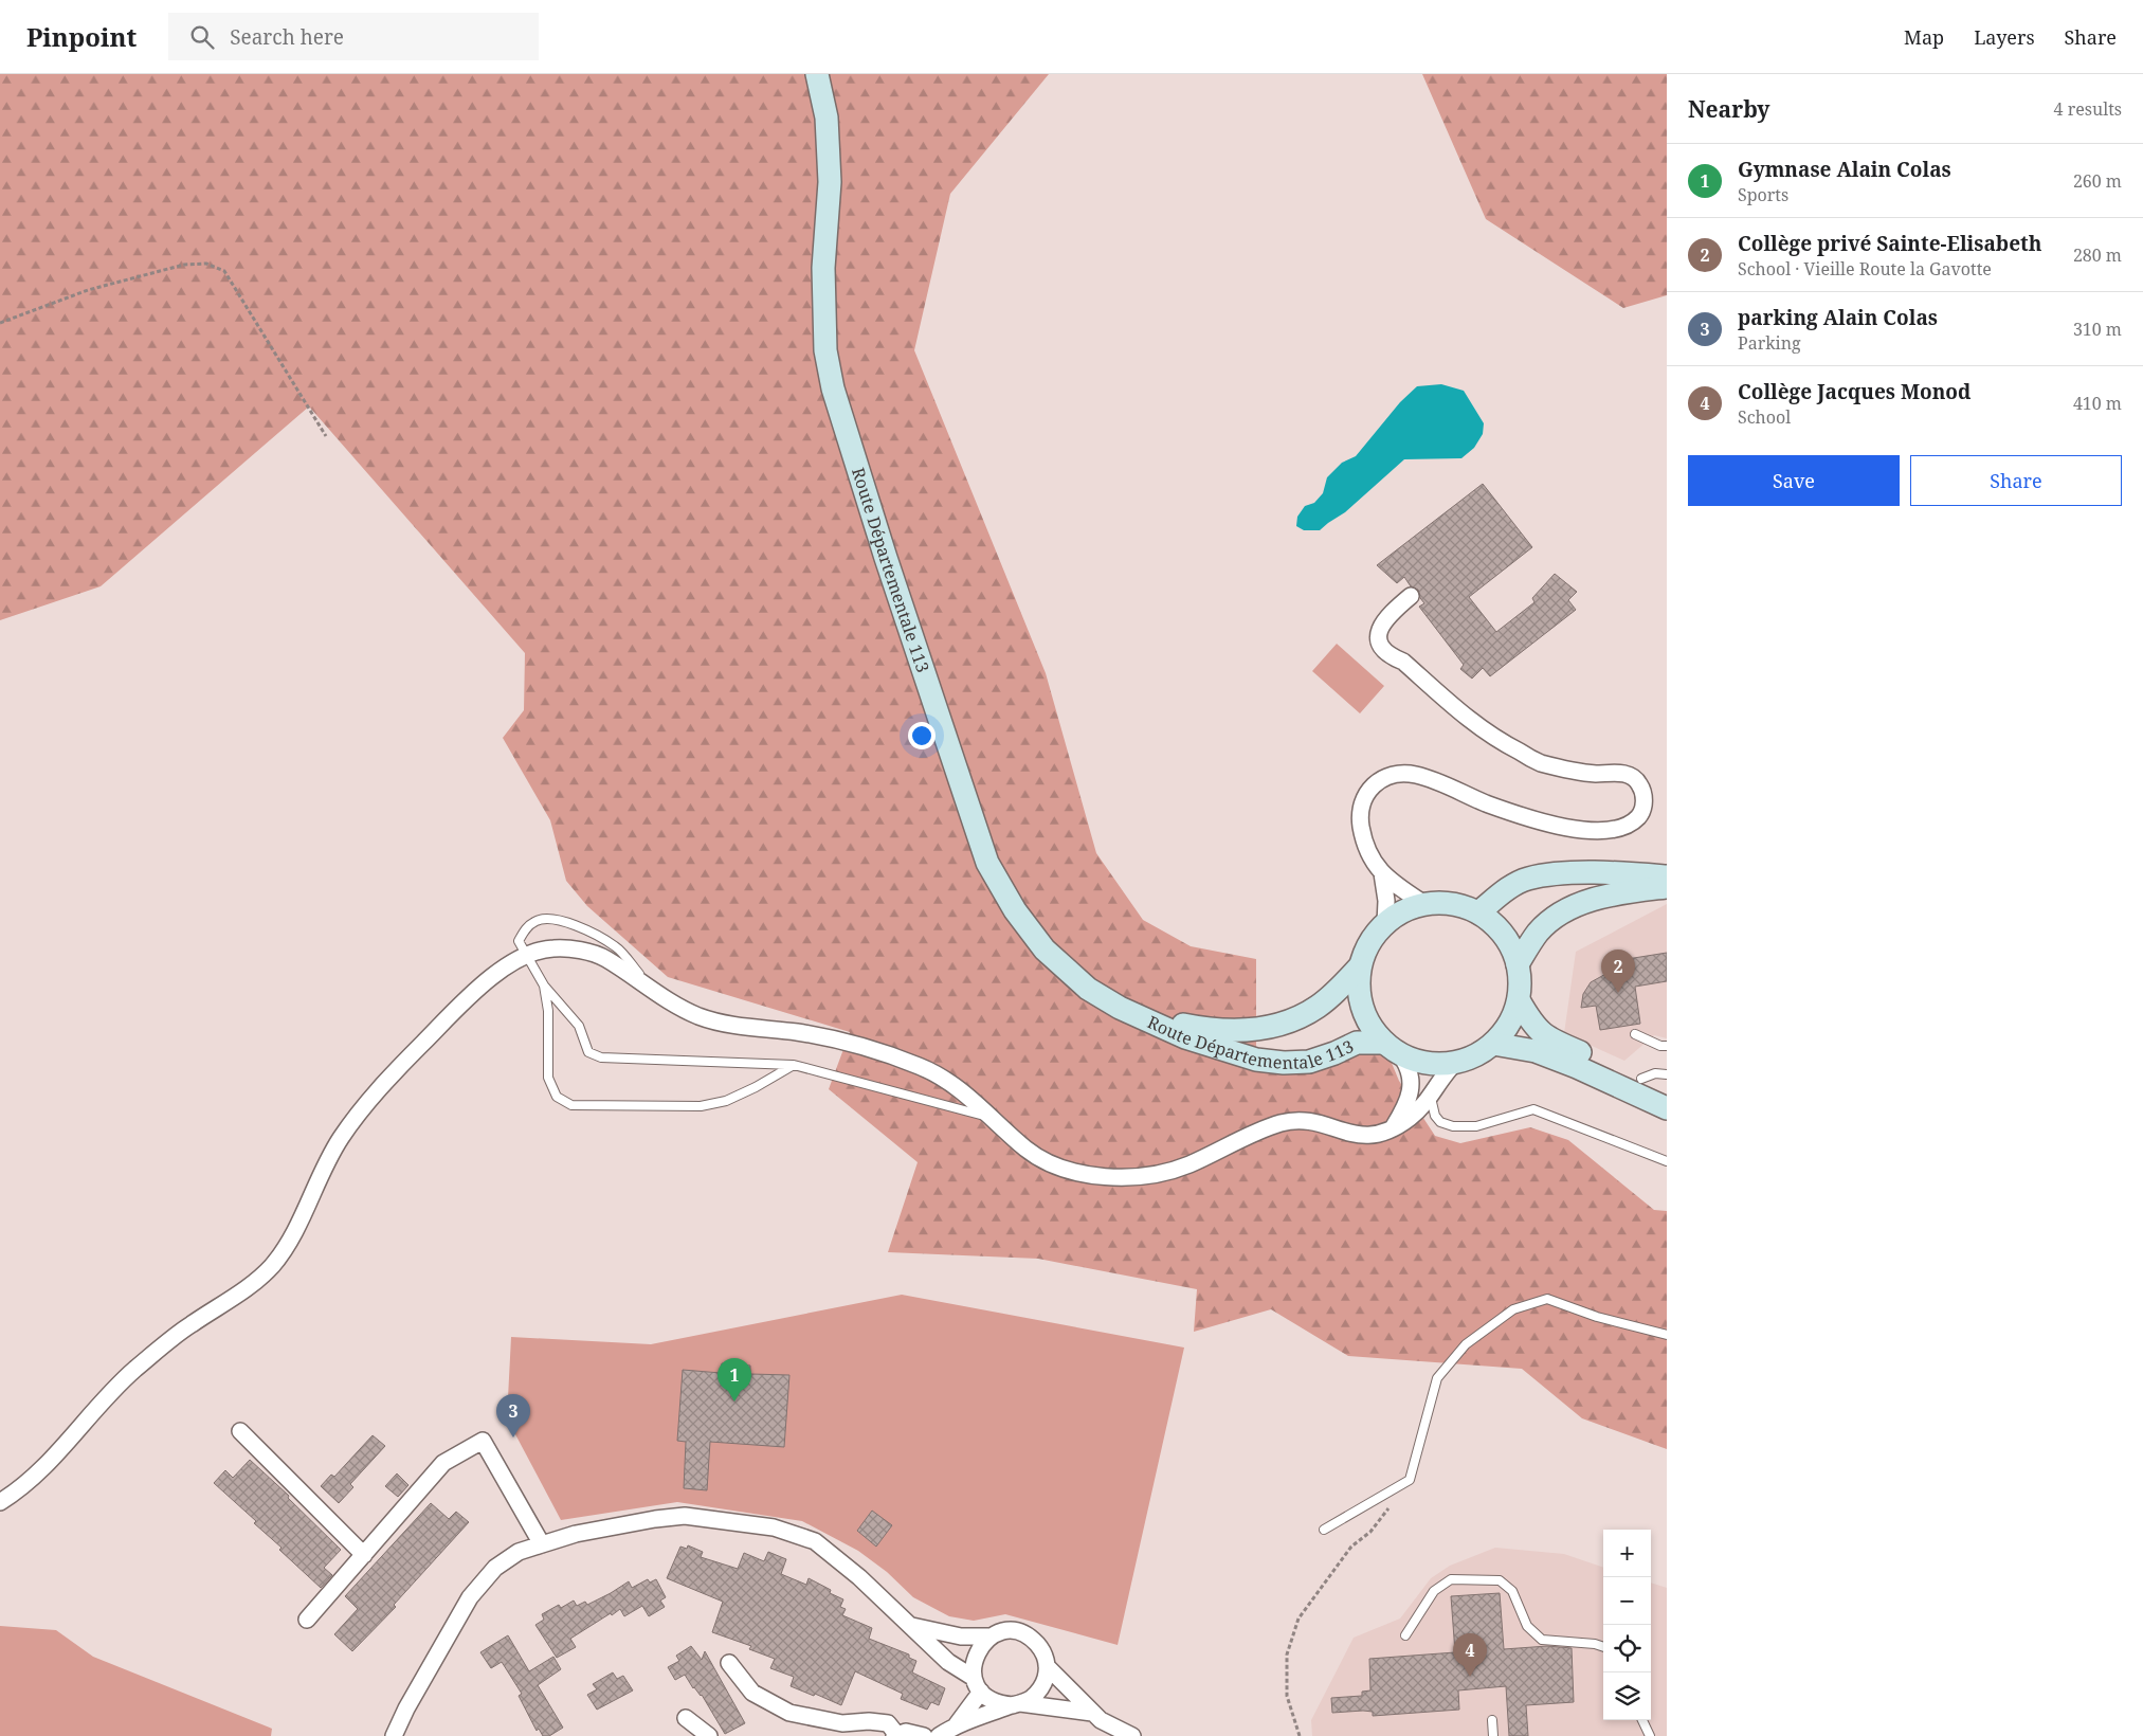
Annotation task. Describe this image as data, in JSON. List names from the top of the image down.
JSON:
{
  "streets": {
    "main road": ["Route Départementale 113"]
  },
  "page": {
    "header": "Pinpoint",
    "search": "Search here",
    "nav": ["Map", "Layers", "Share"],
    "heading": ["Nearby", "4 results"],
    "list": [
      {
        "mark": "1",
        "name": "Gymnase Alain Colas",
        "note": "Sports",
        "value": "260 m"
      },
      {
        "mark": "2",
        "name": "Collège privé Sainte-Elisabeth",
        "note": "School · Vieille Route la Gavotte",
        "value": "280 m"
      },
      {
        "mark": "3",
        "name": "parking Alain Colas",
        "note": "Parking",
        "value": "310 m"
      },
      {
        "mark": "4",
        "name": "Collège Jacques Monod",
        "note": "School",
        "value": "410 m"
      }
    ],
    "buttons": ["Save", "Share"],
    "pins": [
      "2",
      "1",
      "3",
      "4"
    ],
    "map_buttons": ["+", "−"]
  }
}
